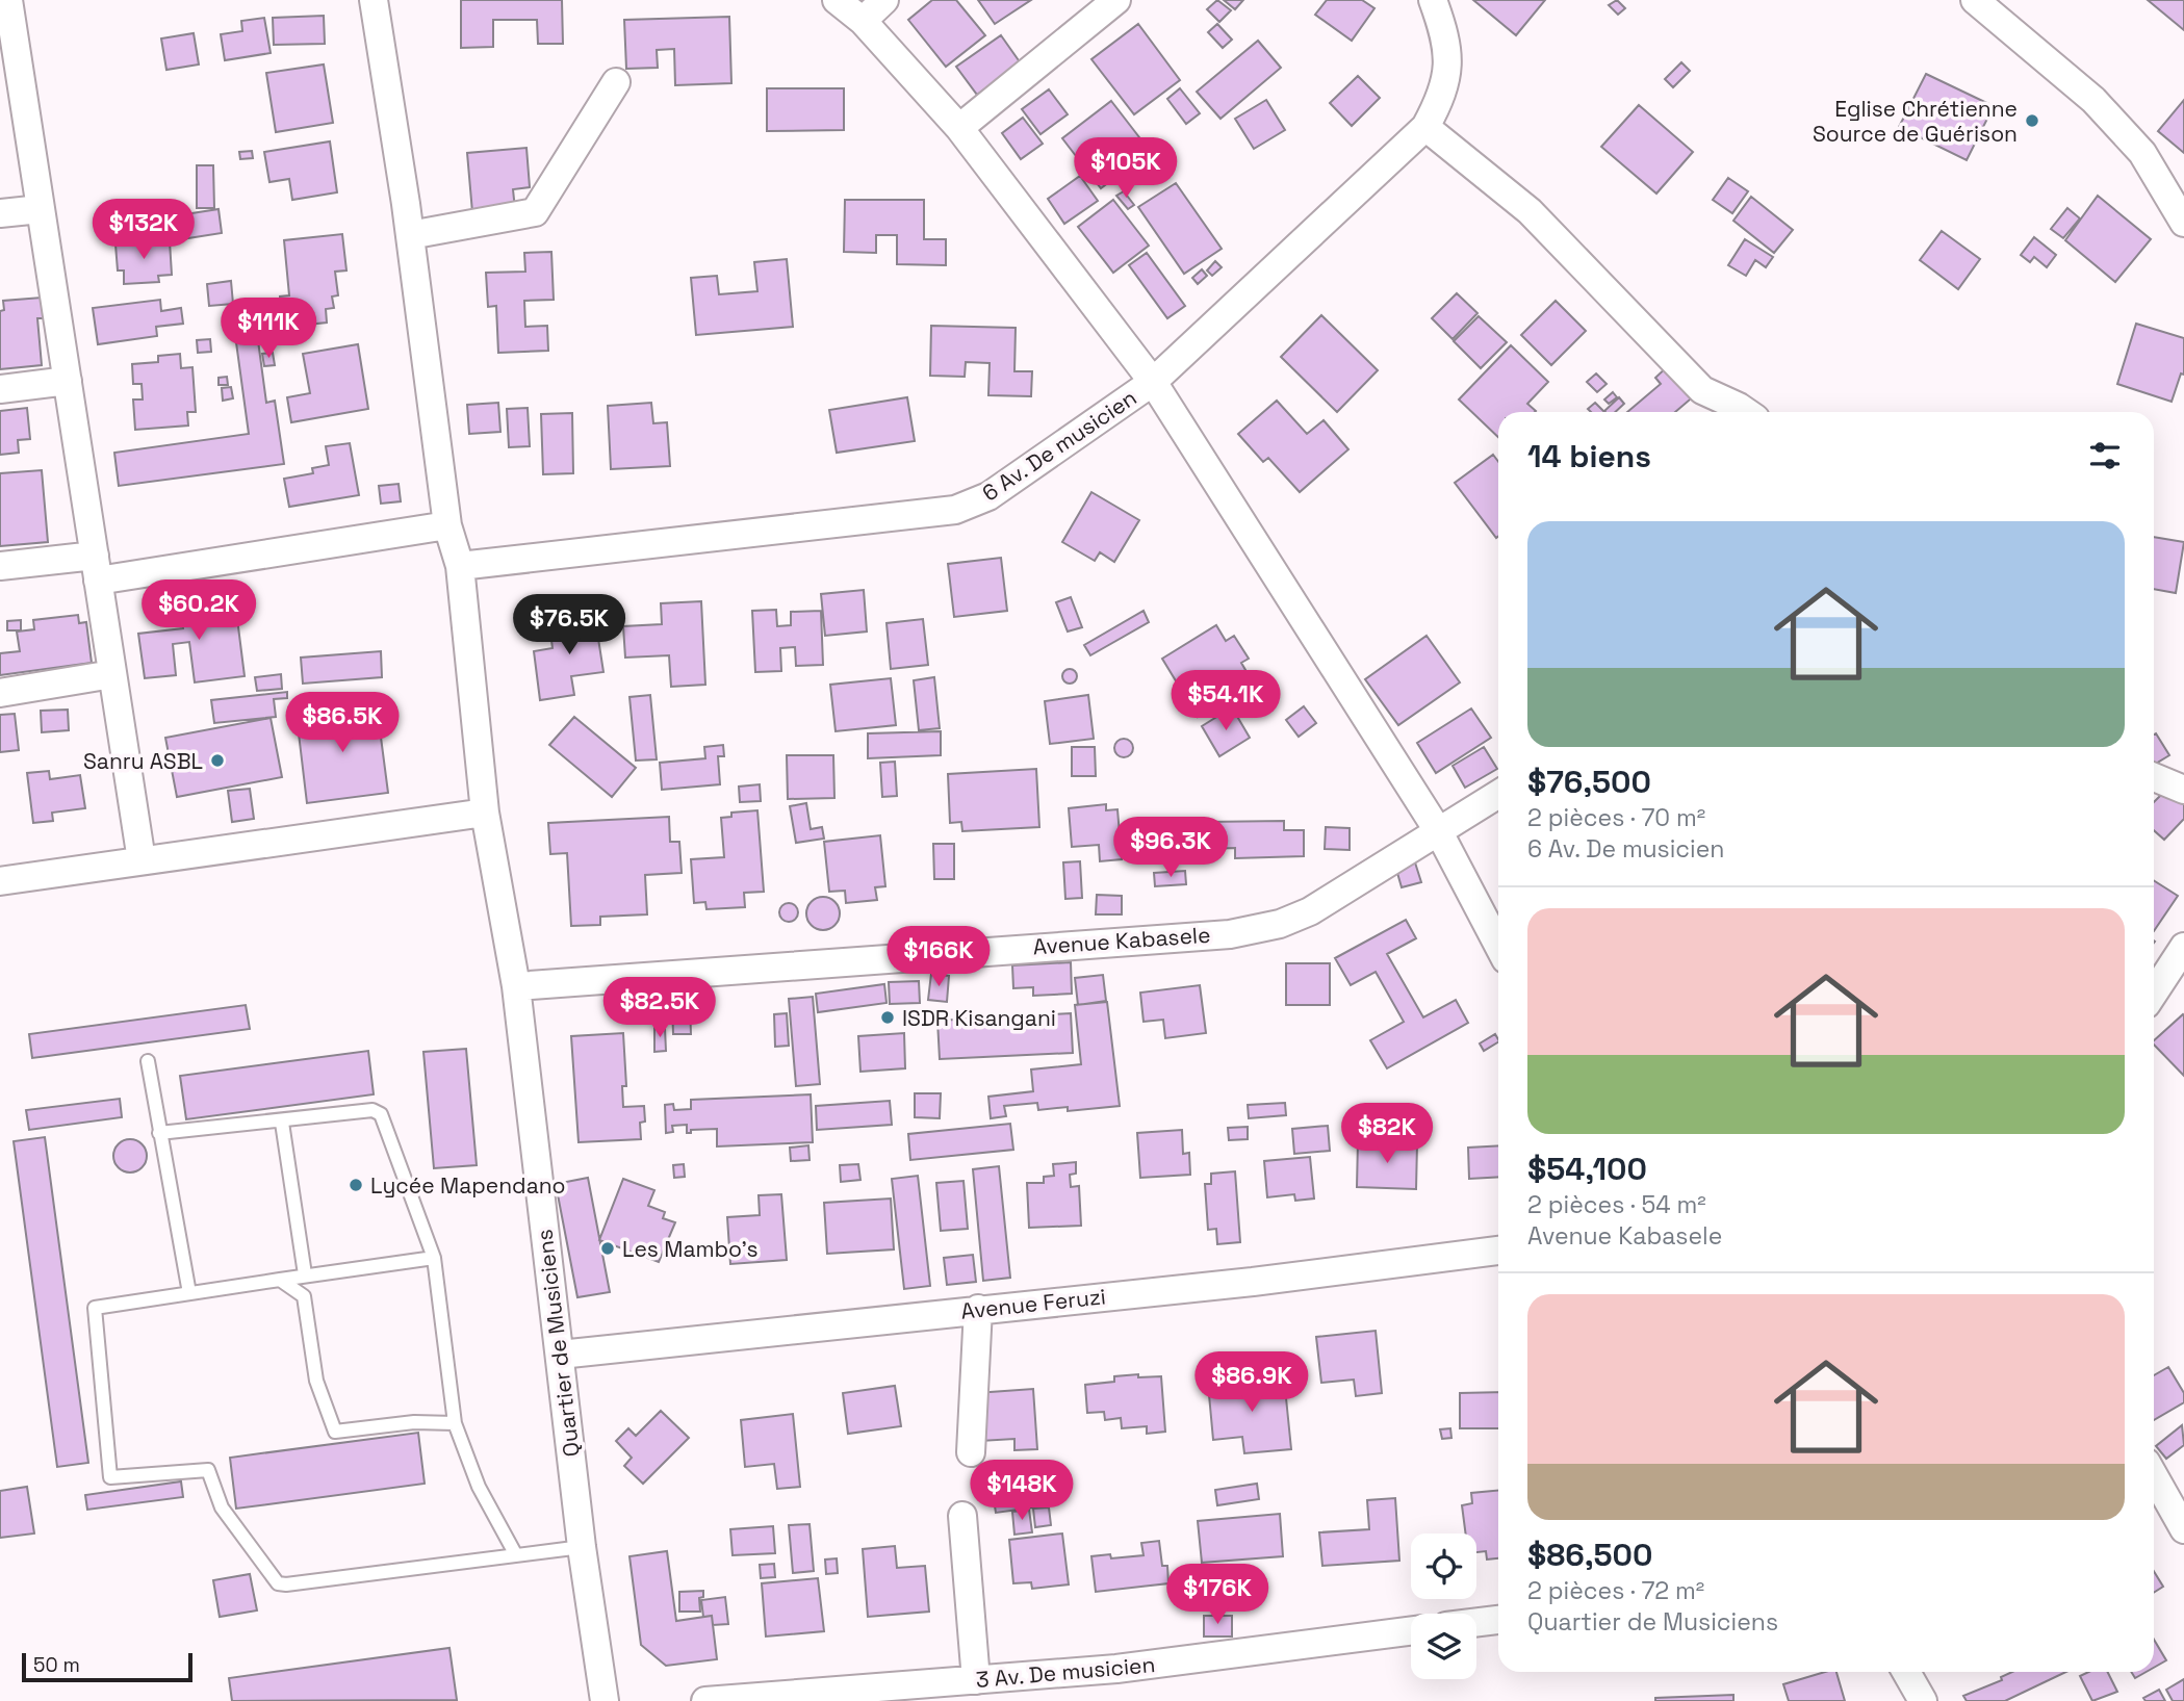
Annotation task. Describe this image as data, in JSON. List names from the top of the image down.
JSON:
{
  "streets": {
    "street": [
      "6 Av. De musicien",
      "Avenue Kabasele",
      "Avenue Feruzi",
      "Quartier de Musiciens",
      "3 Av. De musicien"
    ]
  },
  "crossings": [
    ["6 Av. De musicien", "Quartier de Musiciens"],
    ["Avenue Kabasele", "Quartier de Musiciens"],
    ["Avenue Feruzi", "Quartier de Musiciens"]
  ],
  "places": [
    "Eglise Chrétienne Source de Guérison",
    "Sanru ASBL",
    "ISDR Kisangani",
    "Lycée Mapendano",
    "Les Mambo's"
  ],
  "scale_bar": "50 m",
  "page": {
    "price": [
      "$105K",
      "$132K",
      "$111K",
      "$60.2K",
      "$76.5K",
      "$54.1K",
      "$86.5K",
      "$96.3K",
      "$166K",
      "$82.5K",
      "$82K",
      "$86.9K",
      "$148K",
      "$176K"
    ],
    "heading": "14 biens",
    "list": [
      {
        "name": "$76,500",
        "note": "2 pièces · 70 m² · 6 Av. De musicien"
      },
      {
        "name": "$54,100",
        "note": "2 pièces · 54 m² · Avenue Kabasele"
      },
      {
        "name": "$86,500",
        "note": "2 pièces · 72 m² · Quartier de Musiciens"
      }
    ],
    "scale": "50 m"
  }
}
